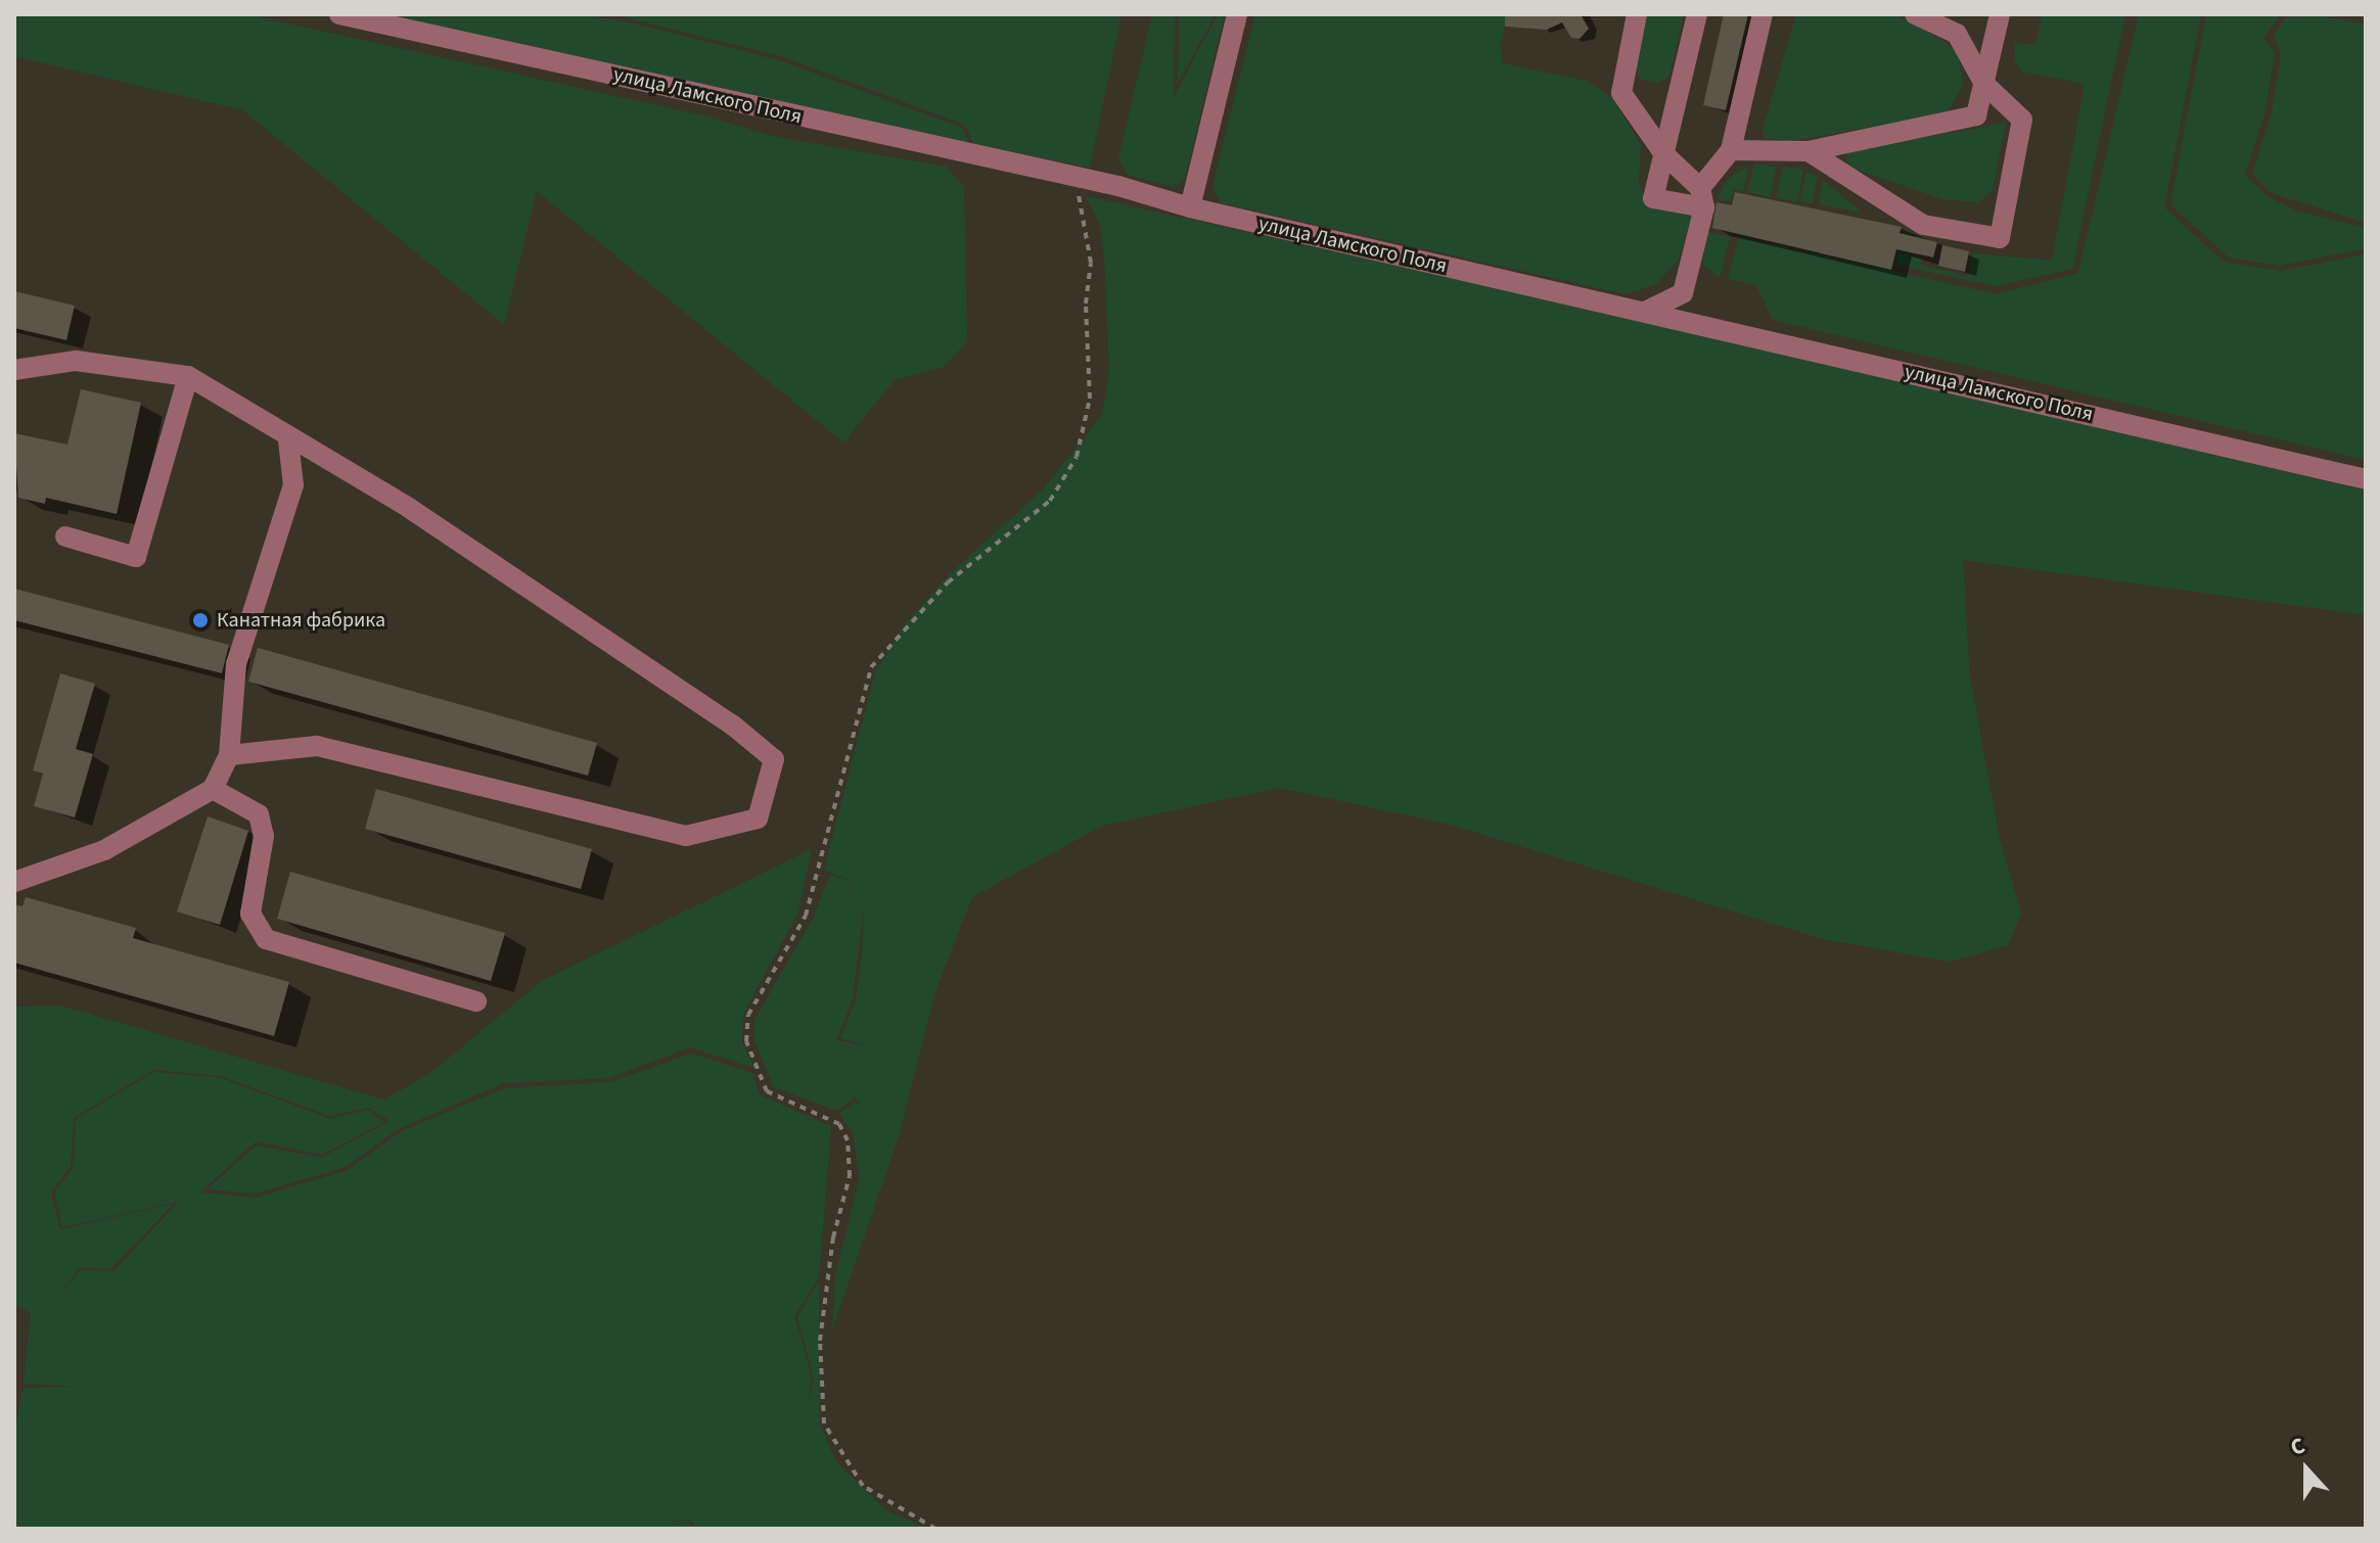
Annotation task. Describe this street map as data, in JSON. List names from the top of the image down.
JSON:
{
  "streets": {
    "street": ["улица Ламского Поля"]
  },
  "places": ["Канатная фабрика"],
  "north": "top"
}
